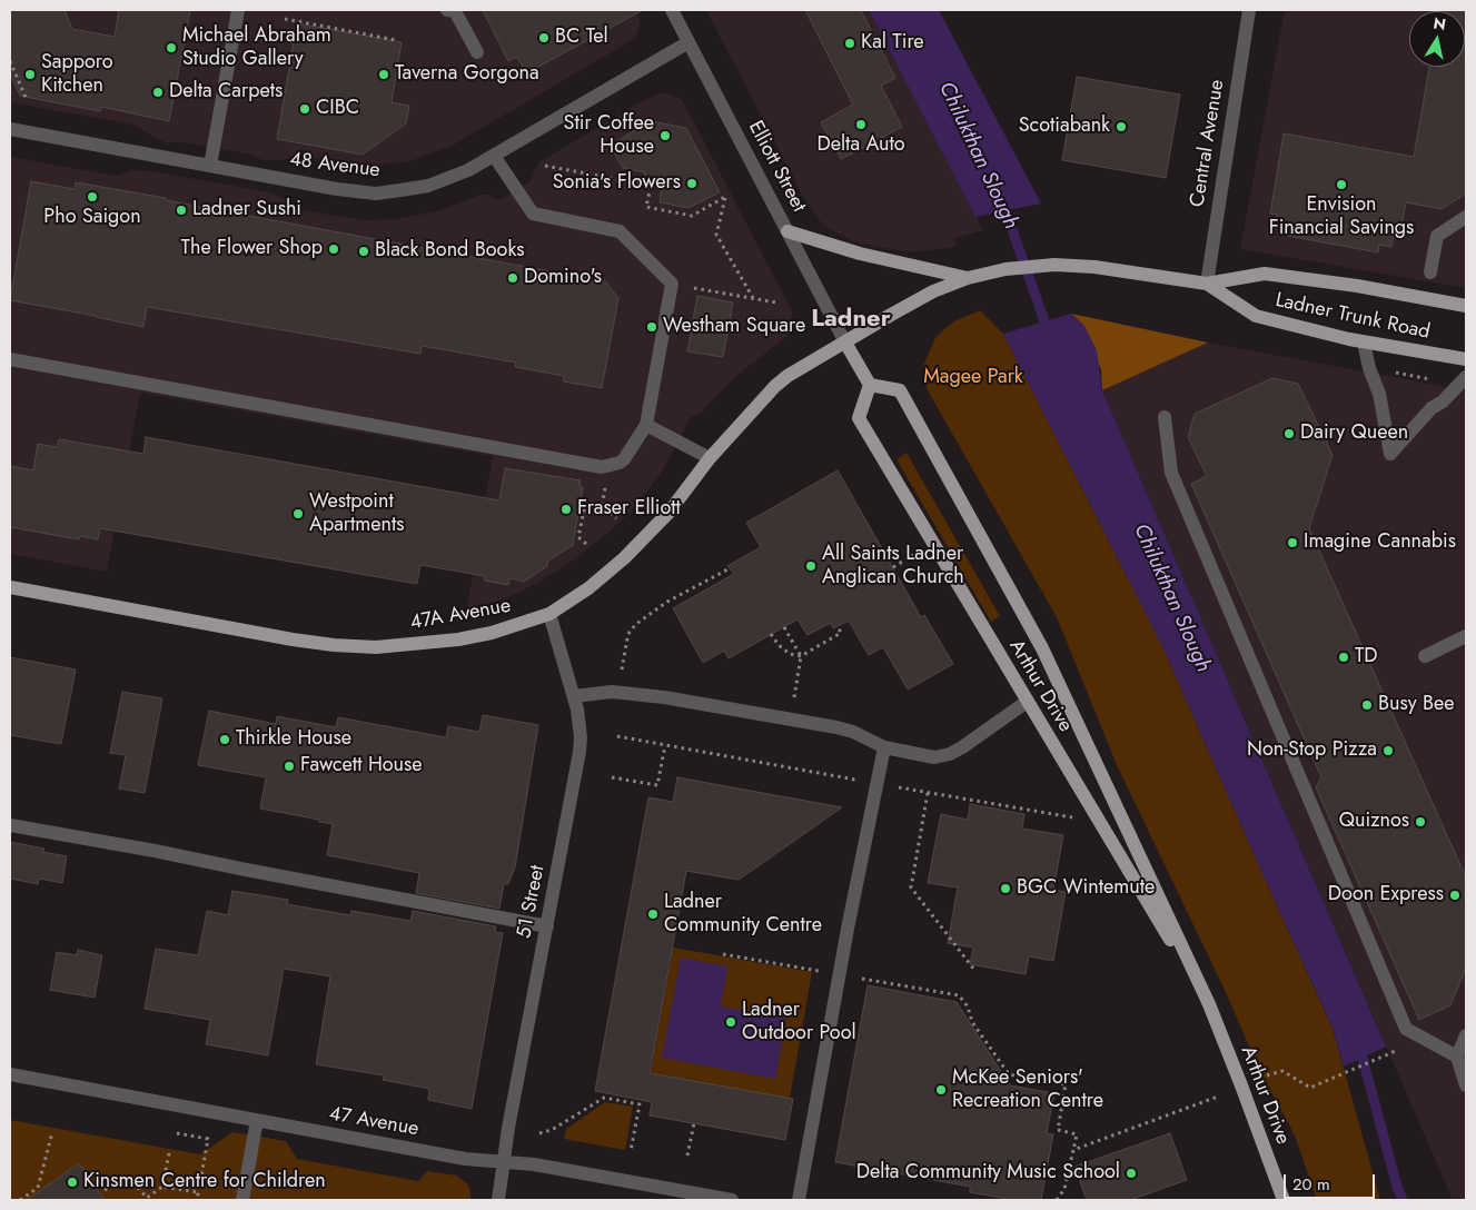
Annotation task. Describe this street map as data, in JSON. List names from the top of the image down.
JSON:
{
  "streets": {
    "main road": ["Ladner Trunk Road", "47A Avenue", "Arthur Drive"],
    "street": [
      "Central Avenue",
      "48 Avenue",
      "Elliott Street",
      "51 Street",
      "47 Avenue"
    ]
  },
  "crossings": [
    ["Central Avenue", "Ladner Trunk Road"],
    ["48 Avenue", "Elliott Street"],
    ["Elliott Street", "Ladner Trunk Road"],
    ["Elliott Street", "47A Avenue"],
    ["Ladner Trunk Road", "47A Avenue"],
    ["47A Avenue", "51 Street"],
    ["51 Street", "47 Avenue"]
  ],
  "districts": ["Ladner"],
  "water": ["Chilukthan Slough"],
  "parks": ["Magee Park"],
  "places": [
    "BC Tel",
    "Kal Tire",
    "Michael Abraham Studio Gallery",
    "Sapporo Kitchen",
    "Taverna Gorgona",
    "Delta Carpets",
    "CIBC",
    "Delta Auto",
    "Scotiabank",
    "Stir Coffee House",
    "Sonia's Flowers",
    "Envision Financial Savings",
    "Pho Saigon",
    "Ladner Sushi",
    "The Flower Shop",
    "Black Bond Books",
    "Domino's",
    "Westham Square",
    "Dairy Queen",
    "Fraser Elliott",
    "Westpoint Apartments",
    "Imagine Cannabis",
    "All Saints Ladner Anglican Church",
    "TD",
    "Busy Bee",
    "Thirkle House",
    "Non-Stop Pizza",
    "Fawcett House",
    "Quiznos",
    "BGC Wintemute",
    "Doon Express",
    "Ladner Community Centre",
    "Ladner Outdoor Pool",
    "McKee Seniors' Recreation Centre",
    "Delta Community Music School",
    "Kinsmen Centre for Children"
  ],
  "scale_bar": "20 m",
  "north": "top"
}
